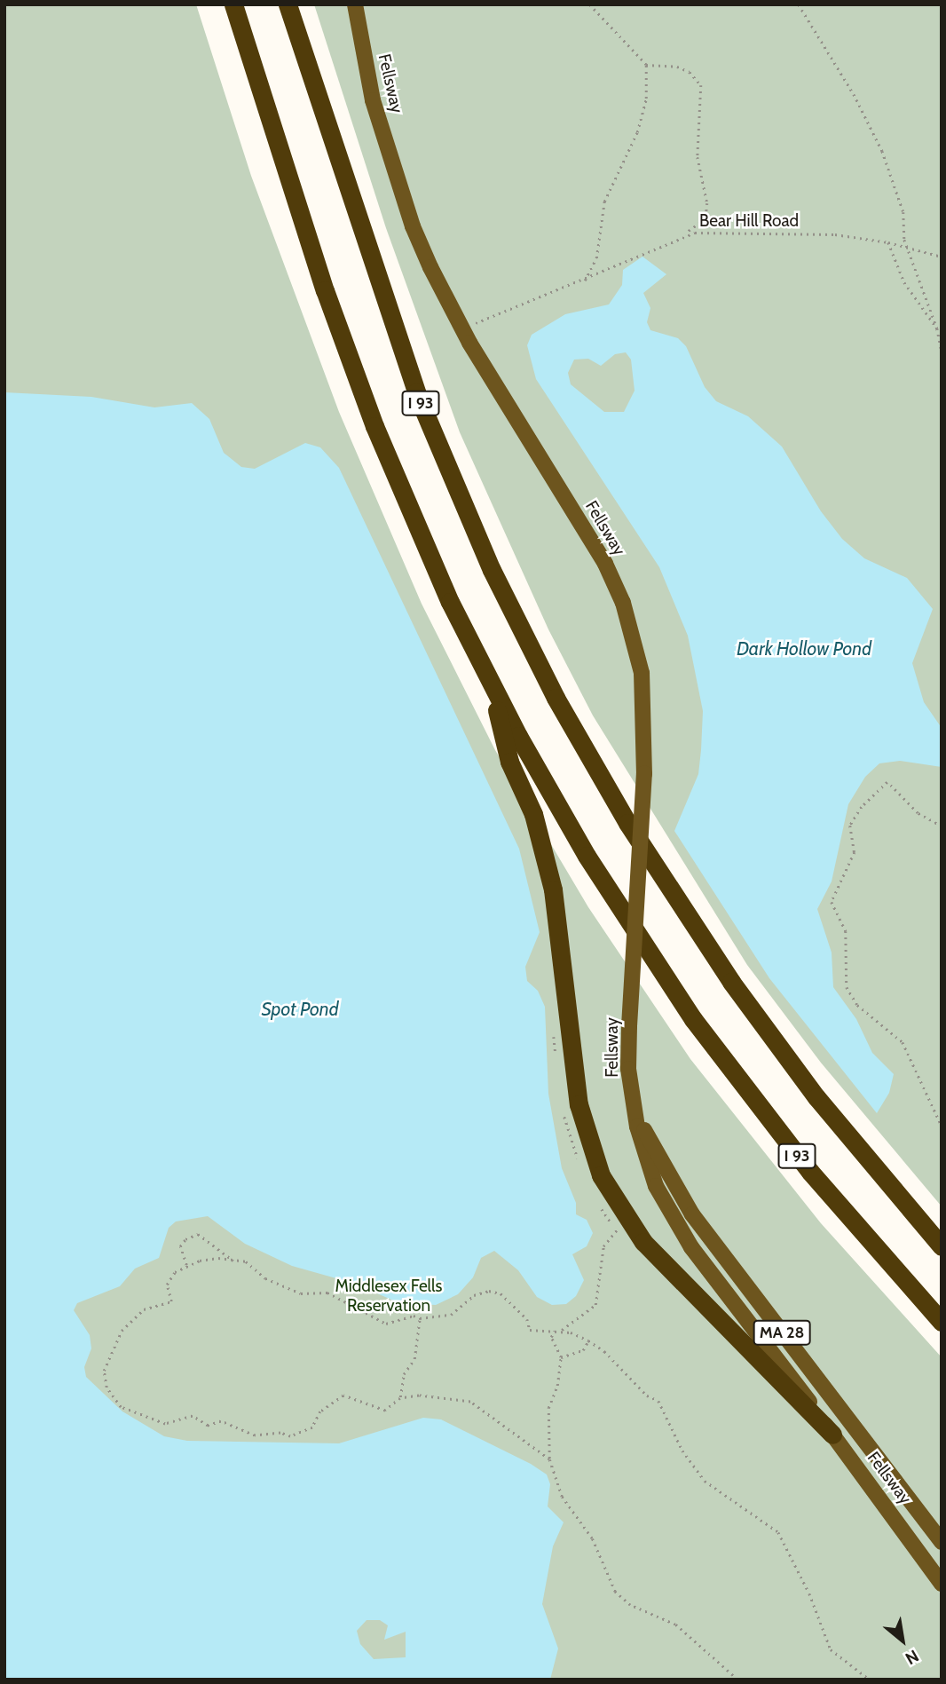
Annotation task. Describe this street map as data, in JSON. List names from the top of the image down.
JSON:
{
  "streets": {
    "highway": ["I 93"],
    "main road": ["Fellsway", "MA 28"],
    "path": ["Bear Hill Road"]
  },
  "crossings": [
    ["Fellsway", "Bear Hill Road"]
  ],
  "water": ["Dark Hollow Pond", "Spot Pond"],
  "parks": ["Middlesex Fells Reservation"],
  "north": "bottom right"
}
